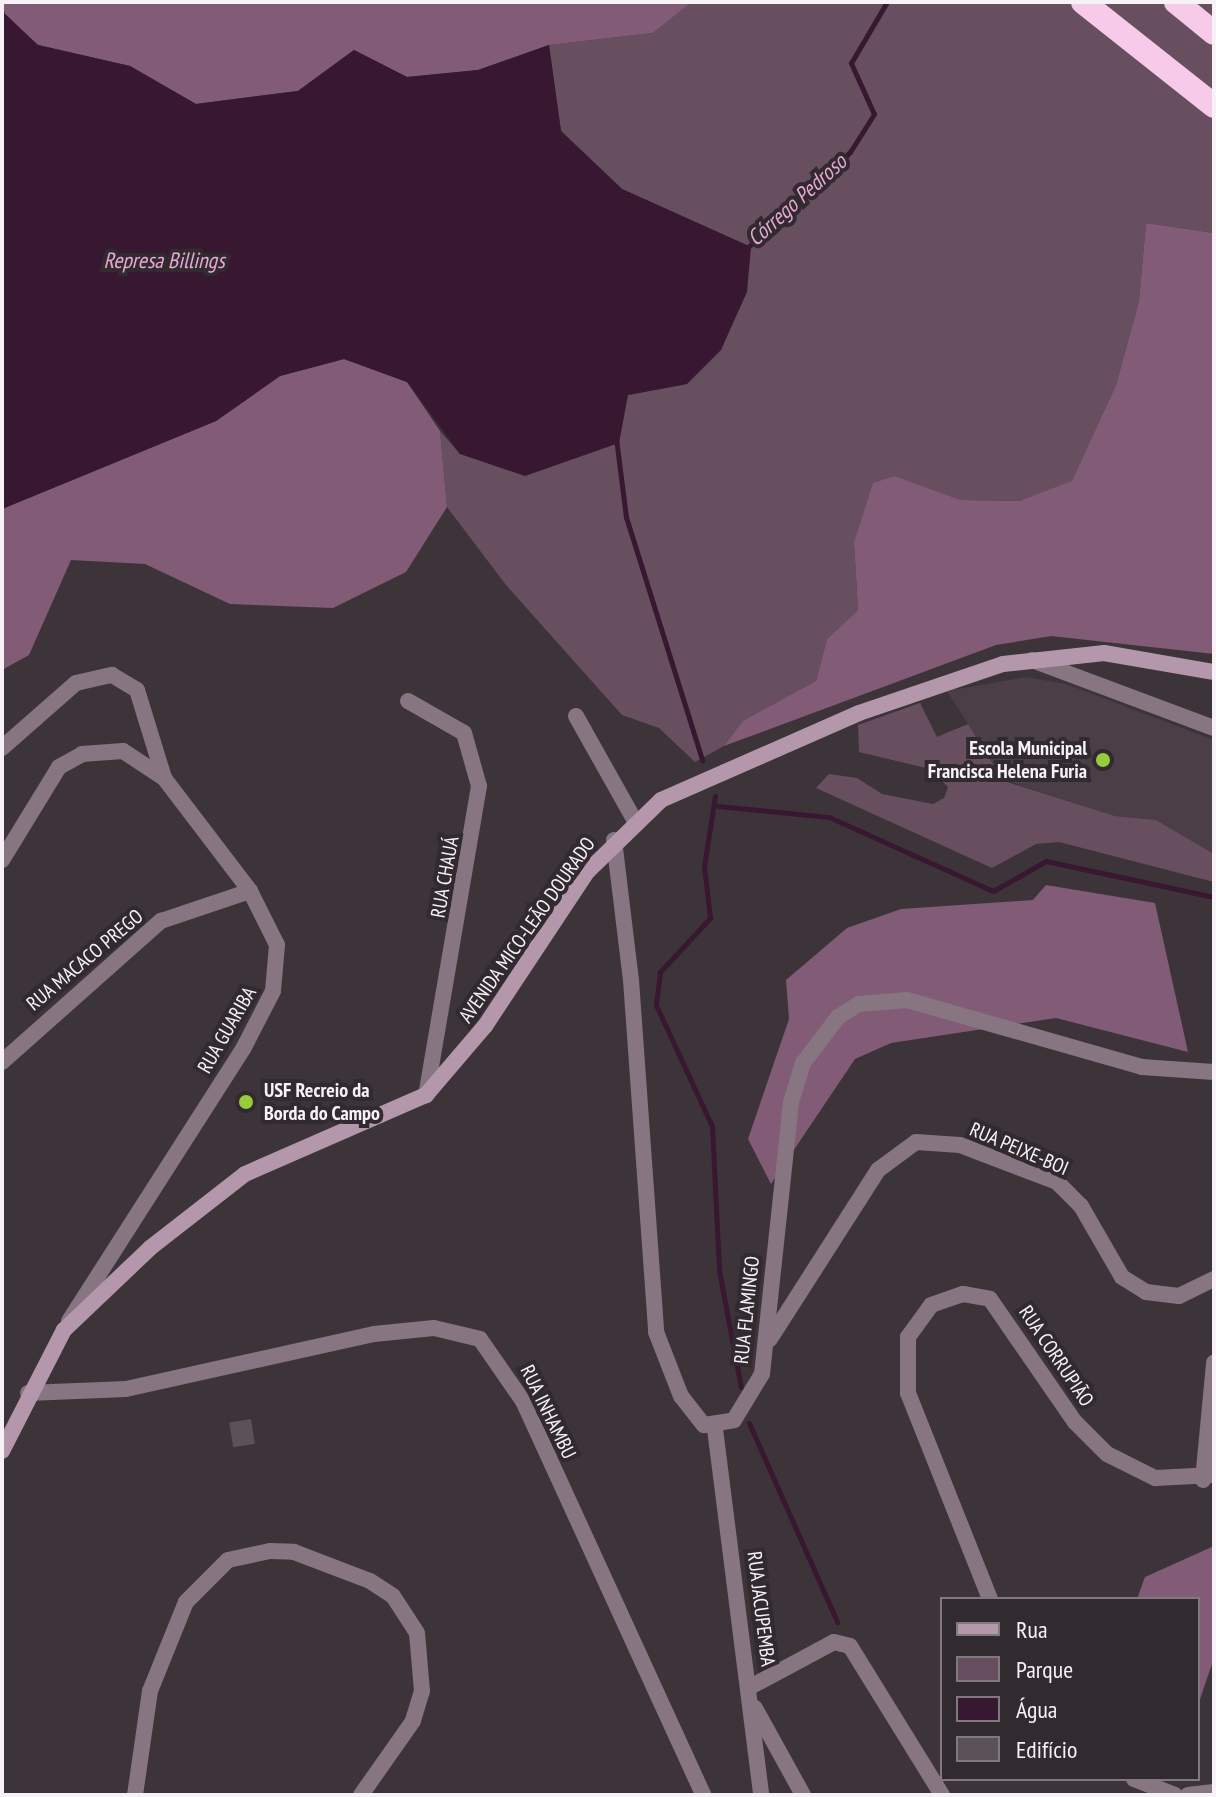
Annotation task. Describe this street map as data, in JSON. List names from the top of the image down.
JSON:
{
  "streets": {
    "street": [
      "RUA CHAUÁ",
      "AVENIDA MICO-LEÃO DOURADO",
      "RUA MACACO PREGO",
      "RUA GUARIBA",
      "RUA PEIXE-BOI",
      "RUA FLAMINGO",
      "RUA CORRUPIÃO",
      "RUA INHAMBU",
      "RUA JACUPEMBA"
    ]
  },
  "crossings": [
    ["RUA CHAUÁ", "AVENIDA MICO-LEÃO DOURADO"],
    ["AVENIDA MICO-LEÃO DOURADO", "RUA GUARIBA"],
    ["AVENIDA MICO-LEÃO DOURADO", "RUA INHAMBU"],
    ["RUA MACACO PREGO", "RUA GUARIBA"],
    ["RUA PEIXE-BOI", "RUA FLAMINGO"],
    ["RUA FLAMINGO", "RUA JACUPEMBA"]
  ],
  "water": ["Córrego Pedroso", "Represa Billings"],
  "places": ["Escola Municipal Francisca Helena Furia", "USF Recreio da Borda do Campo"],
  "legend": [
    "Rua",
    "Parque",
    "Água",
    "Edifício"
  ]
}
